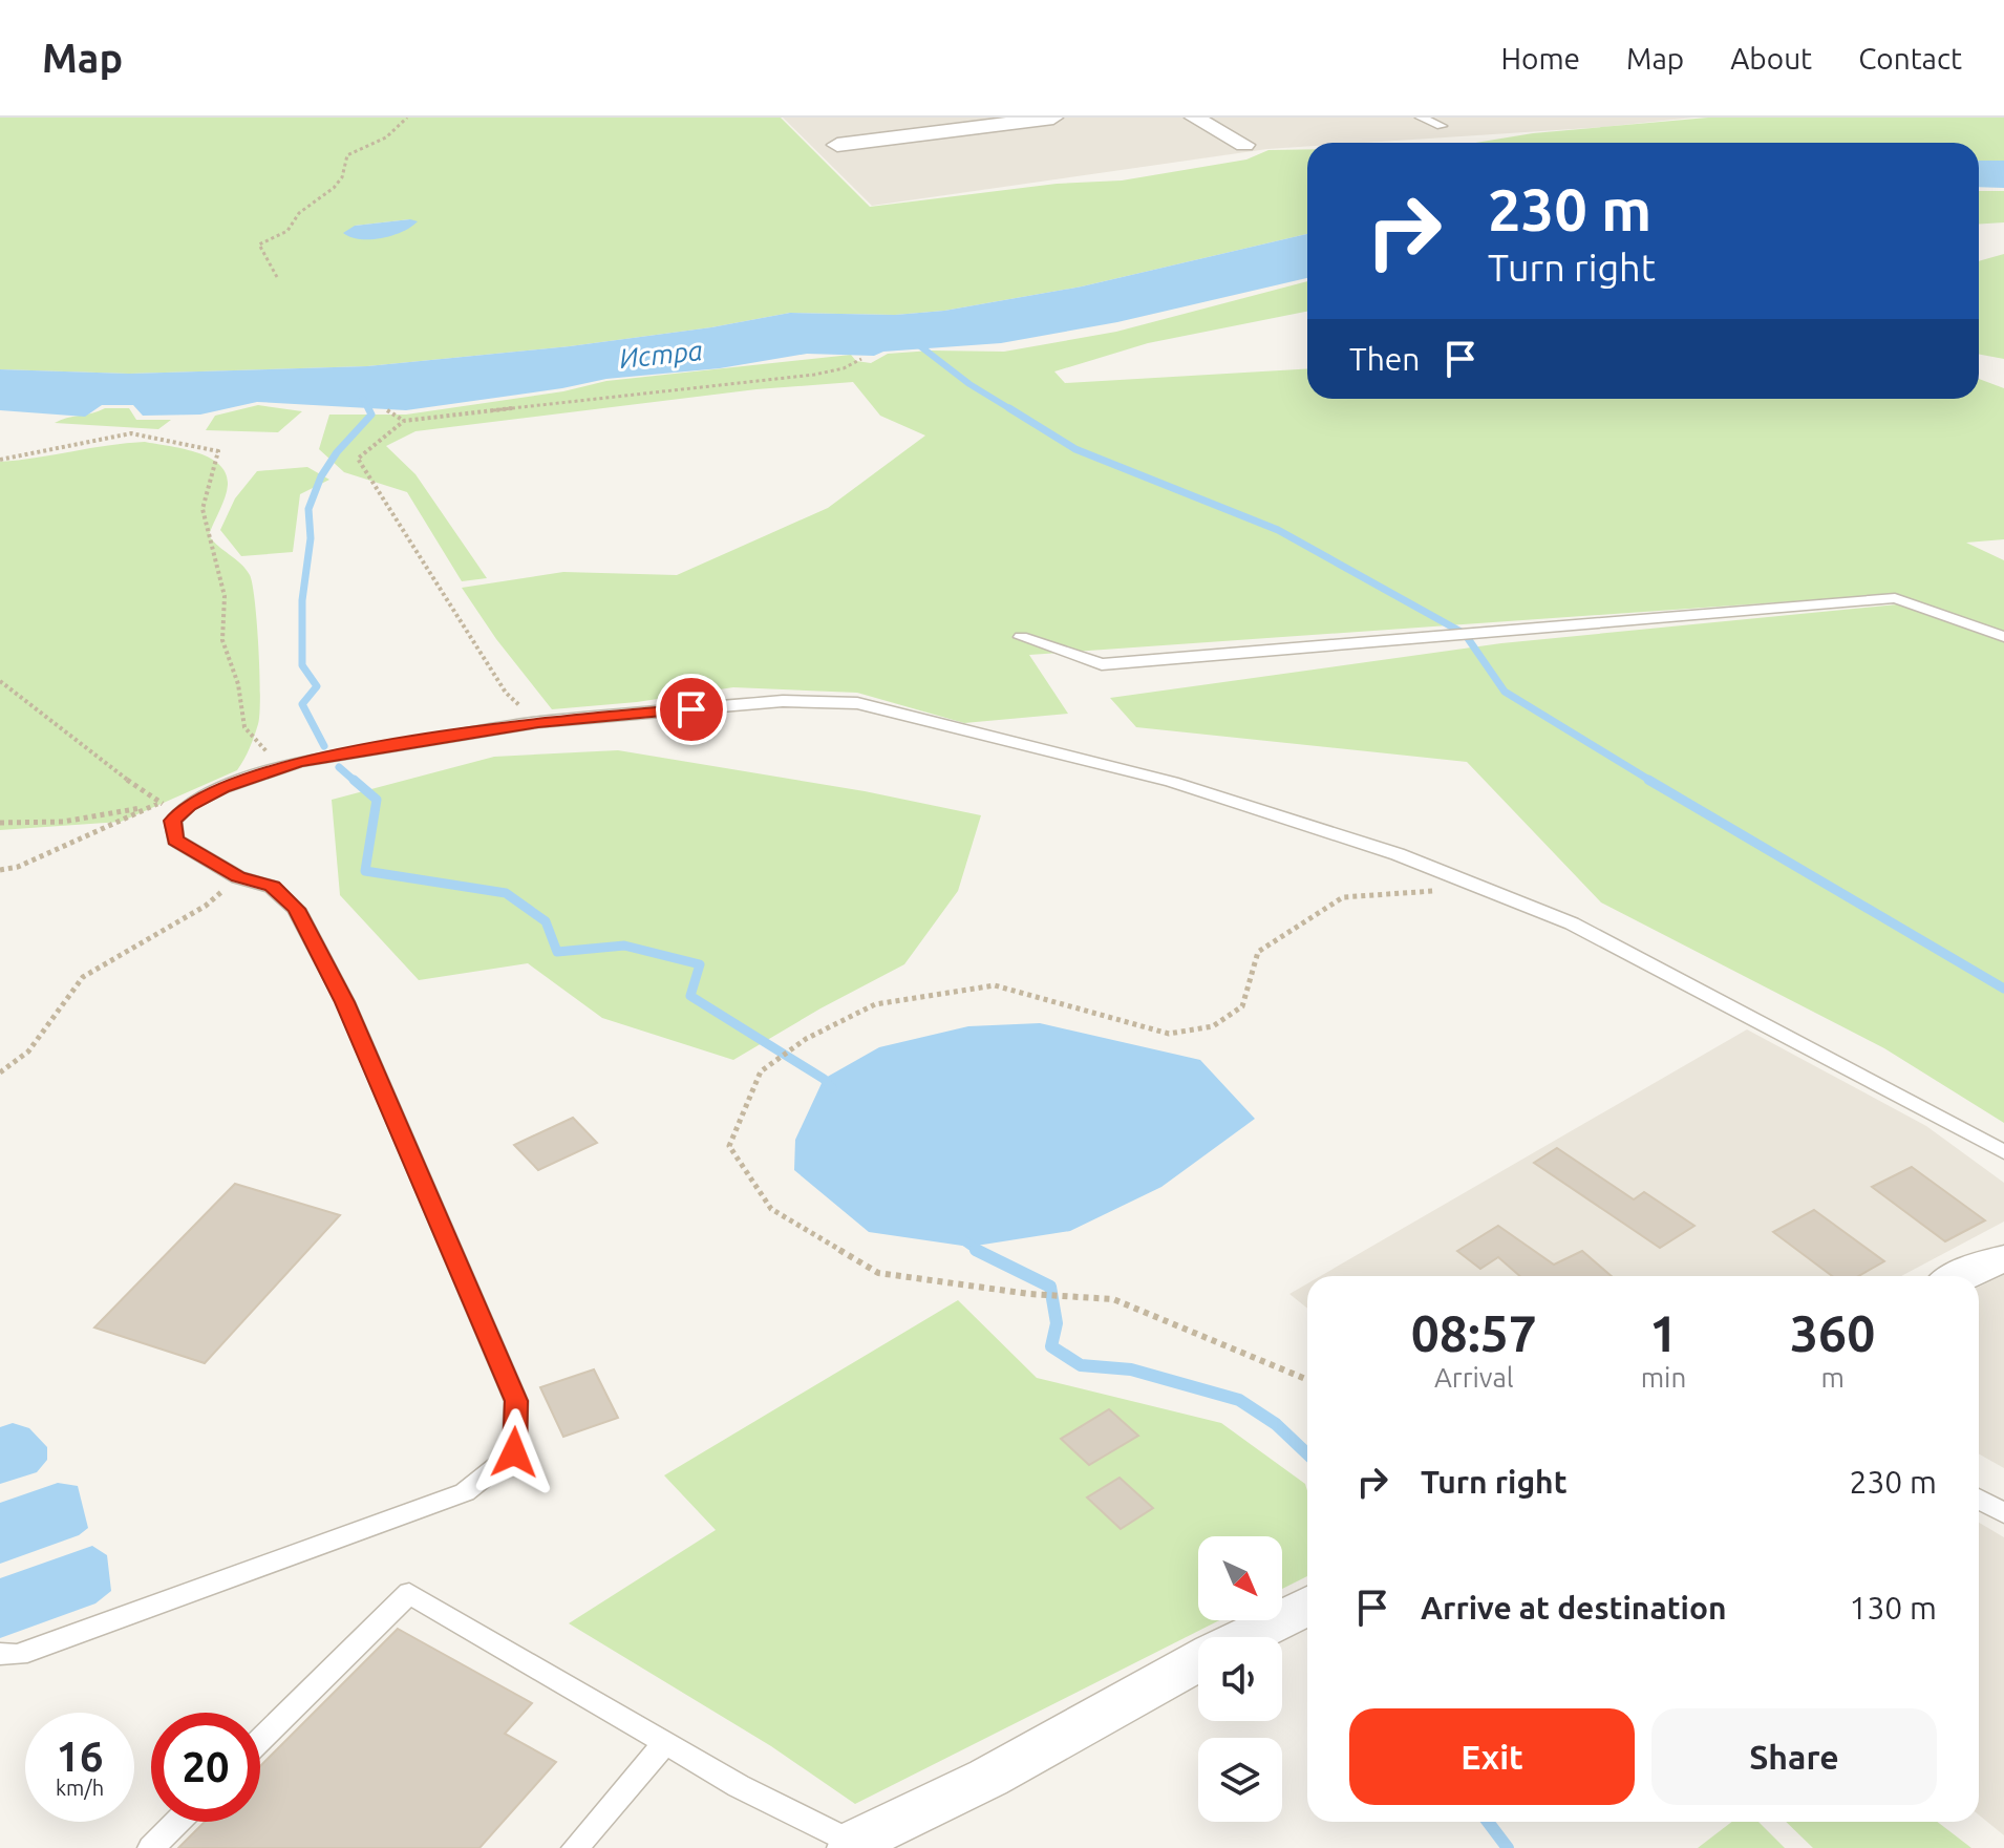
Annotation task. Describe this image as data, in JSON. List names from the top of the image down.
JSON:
{
  "water": ["Истра"],
  "north": "bottom right",
  "page": {
    "header": "Map",
    "nav": [
      "Home",
      "Map",
      "About",
      "Contact"
    ],
    "turn": ["230 m", "Turn right"],
    "then": "Then",
    "eta": [
      "08:57",
      "Arrival",
      "1",
      "min",
      "360",
      "m"
    ],
    "list": [
      {
        "name": "Turn right",
        "value": "230 m"
      },
      {
        "name": "Arrive at destination",
        "value": "130 m"
      }
    ],
    "buttons": ["Exit", "Share"],
    "speed": "16 km/h",
    "limit": "20"
  }
}
